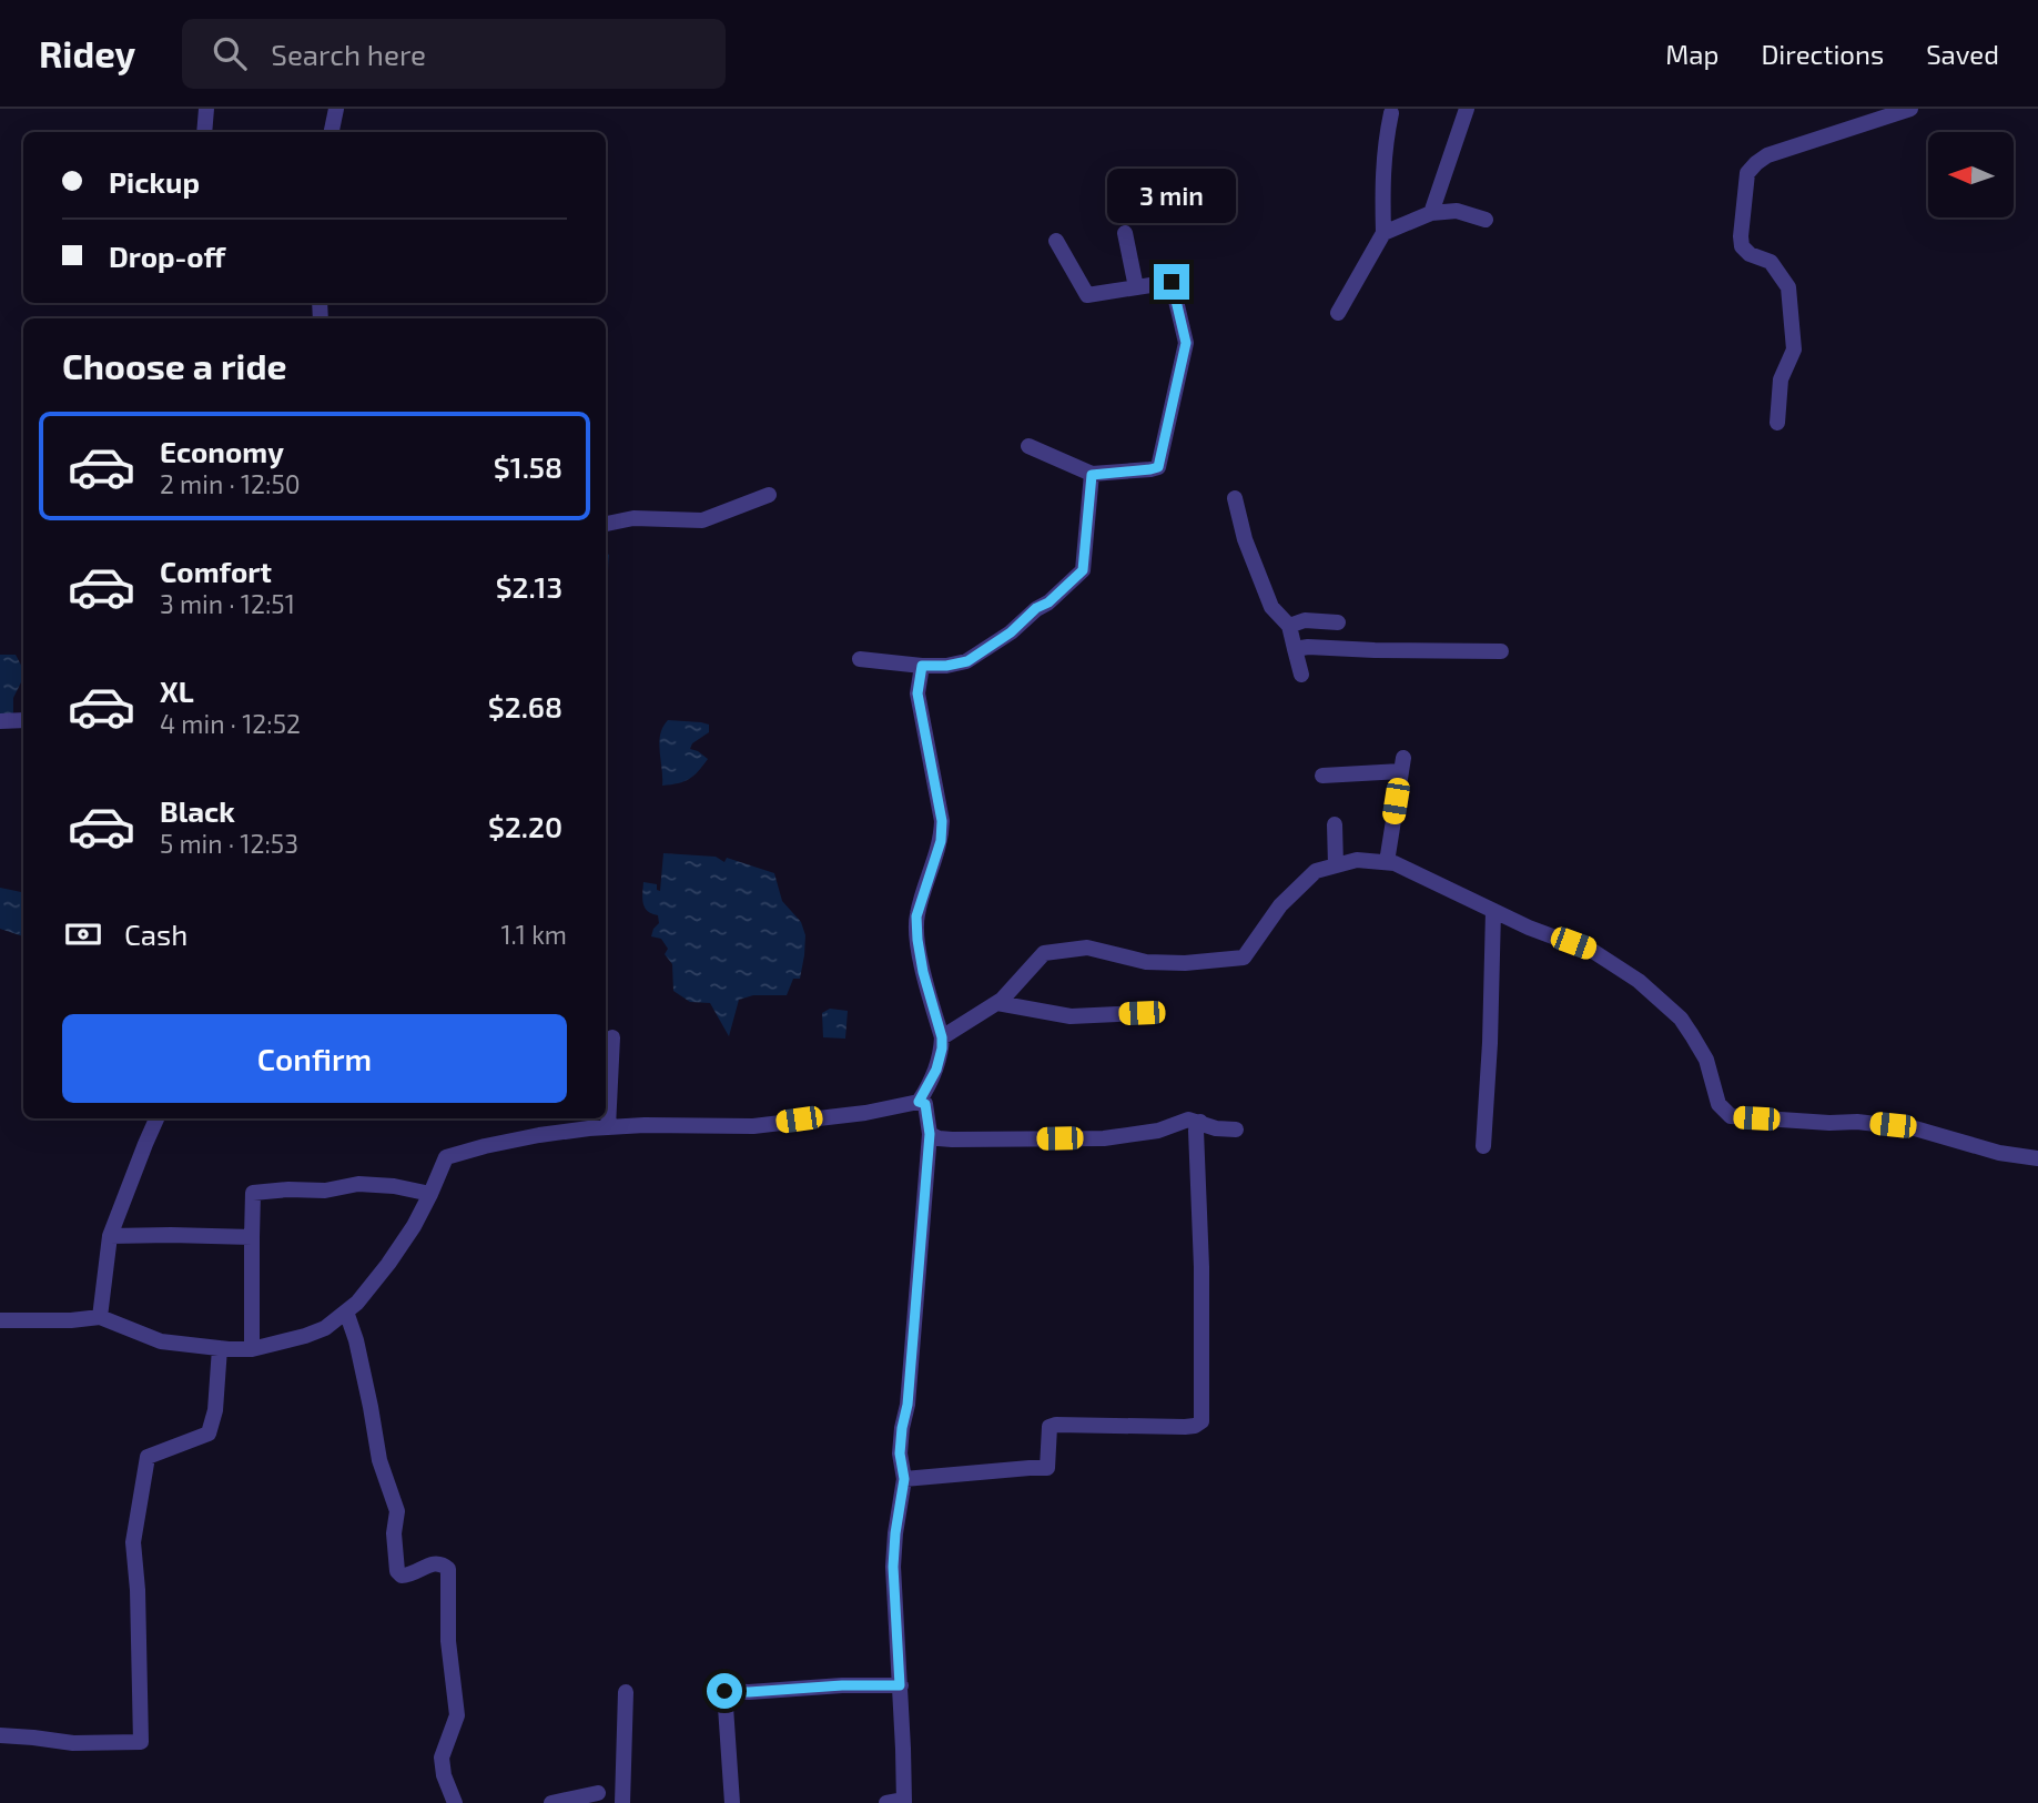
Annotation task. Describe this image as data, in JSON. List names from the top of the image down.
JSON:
{
  "north": "left",
  "page": {
    "header": "Ridey",
    "search": "Search here",
    "nav": ["Map", "Directions", "Saved"],
    "banner": ["Pickup", "Drop-off"],
    "bubble": "3 min",
    "heading": "Choose a ride",
    "list": [
      {
        "name": "Economy",
        "note": "2 min · 12:50",
        "value": "$1.58"
      },
      {
        "name": "Comfort",
        "note": "3 min · 12:51",
        "value": "$2.13"
      },
      {
        "name": "XL",
        "note": "4 min · 12:52",
        "value": "$2.68"
      },
      {
        "name": "Black",
        "note": "5 min · 12:53",
        "value": "$2.20"
      }
    ],
    "pay": ["Cash", "1.1 km"],
    "buttons": "Confirm"
  }
}
